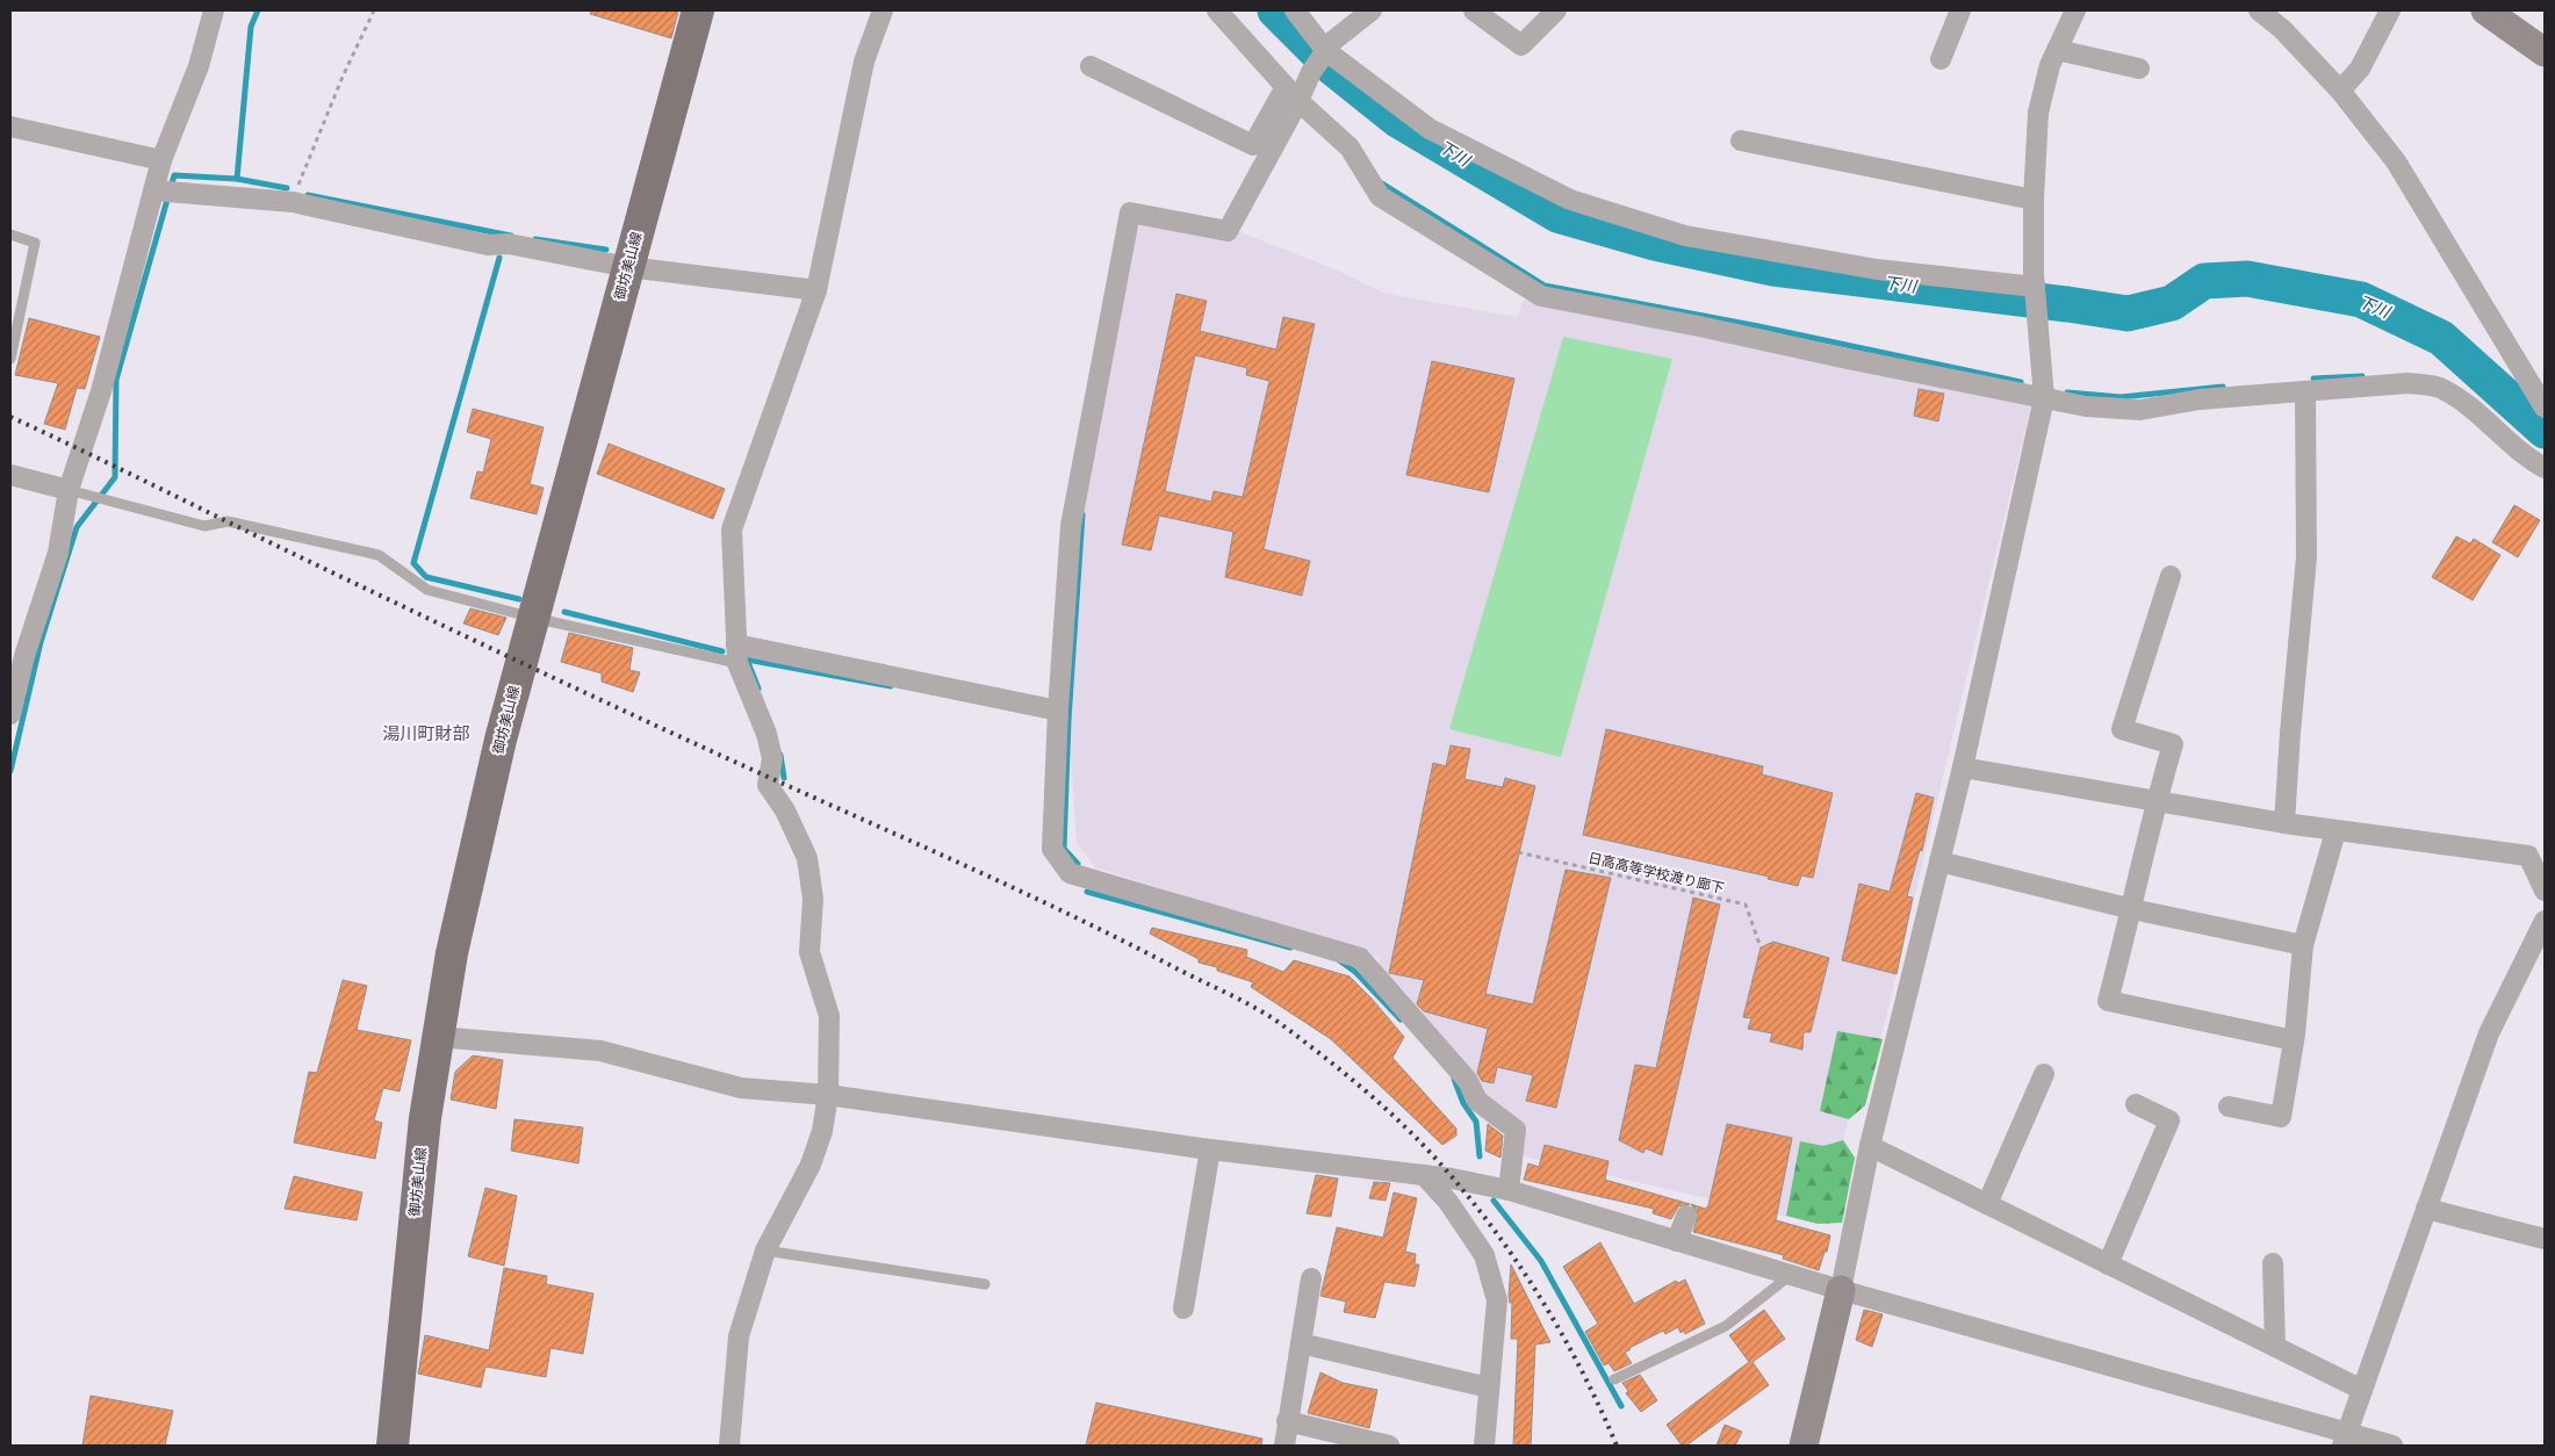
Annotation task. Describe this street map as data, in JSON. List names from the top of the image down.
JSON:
{
  "streets": {
    "main road": ["御坊美山線"],
    "path": ["日高高等学校渡り廊下"]
  },
  "districts": ["湯川町財部"],
  "water": ["下川"]
}
